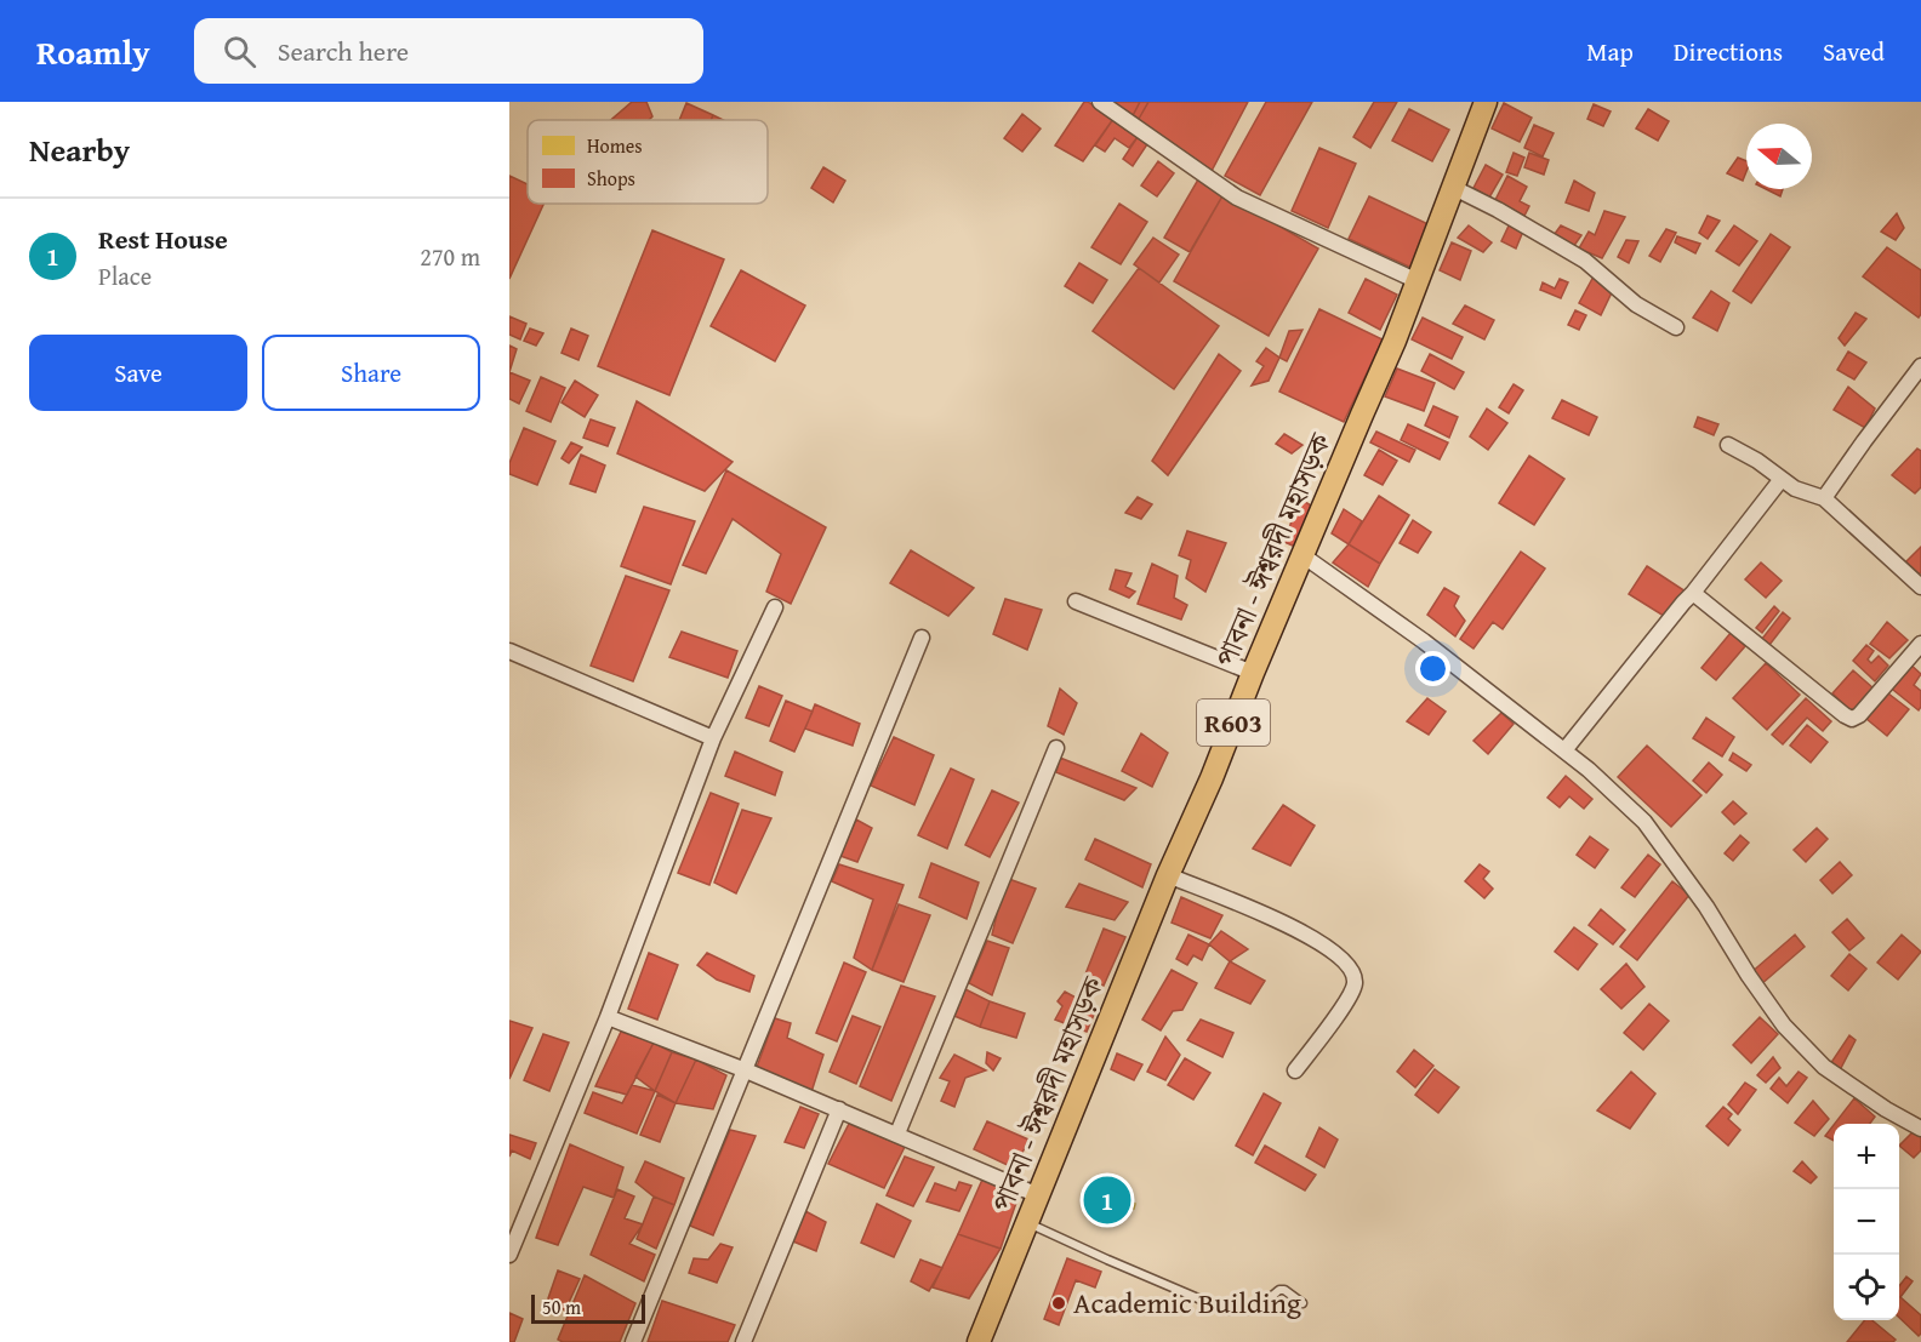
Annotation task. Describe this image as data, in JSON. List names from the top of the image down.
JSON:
{
  "streets": {
    "main road": ["পাবনা - ঈশ্বরদী মহাসড়ক", "R603"]
  },
  "places": ["Academic Building"],
  "legend": ["Homes", "Shops"],
  "scale_bar": "50 m",
  "north": "left",
  "page": {
    "header": "Roamly",
    "search": "Search here",
    "nav": ["Map", "Directions", "Saved"],
    "heading": "Nearby",
    "list": [
      {
        "mark": "1",
        "name": "Rest House",
        "note": "Place",
        "value": "270 m"
      }
    ],
    "buttons": ["Save", "Share"],
    "map_buttons": ["+", "−"],
    "pins": "1",
    "scale": "50 m"
  }
}
